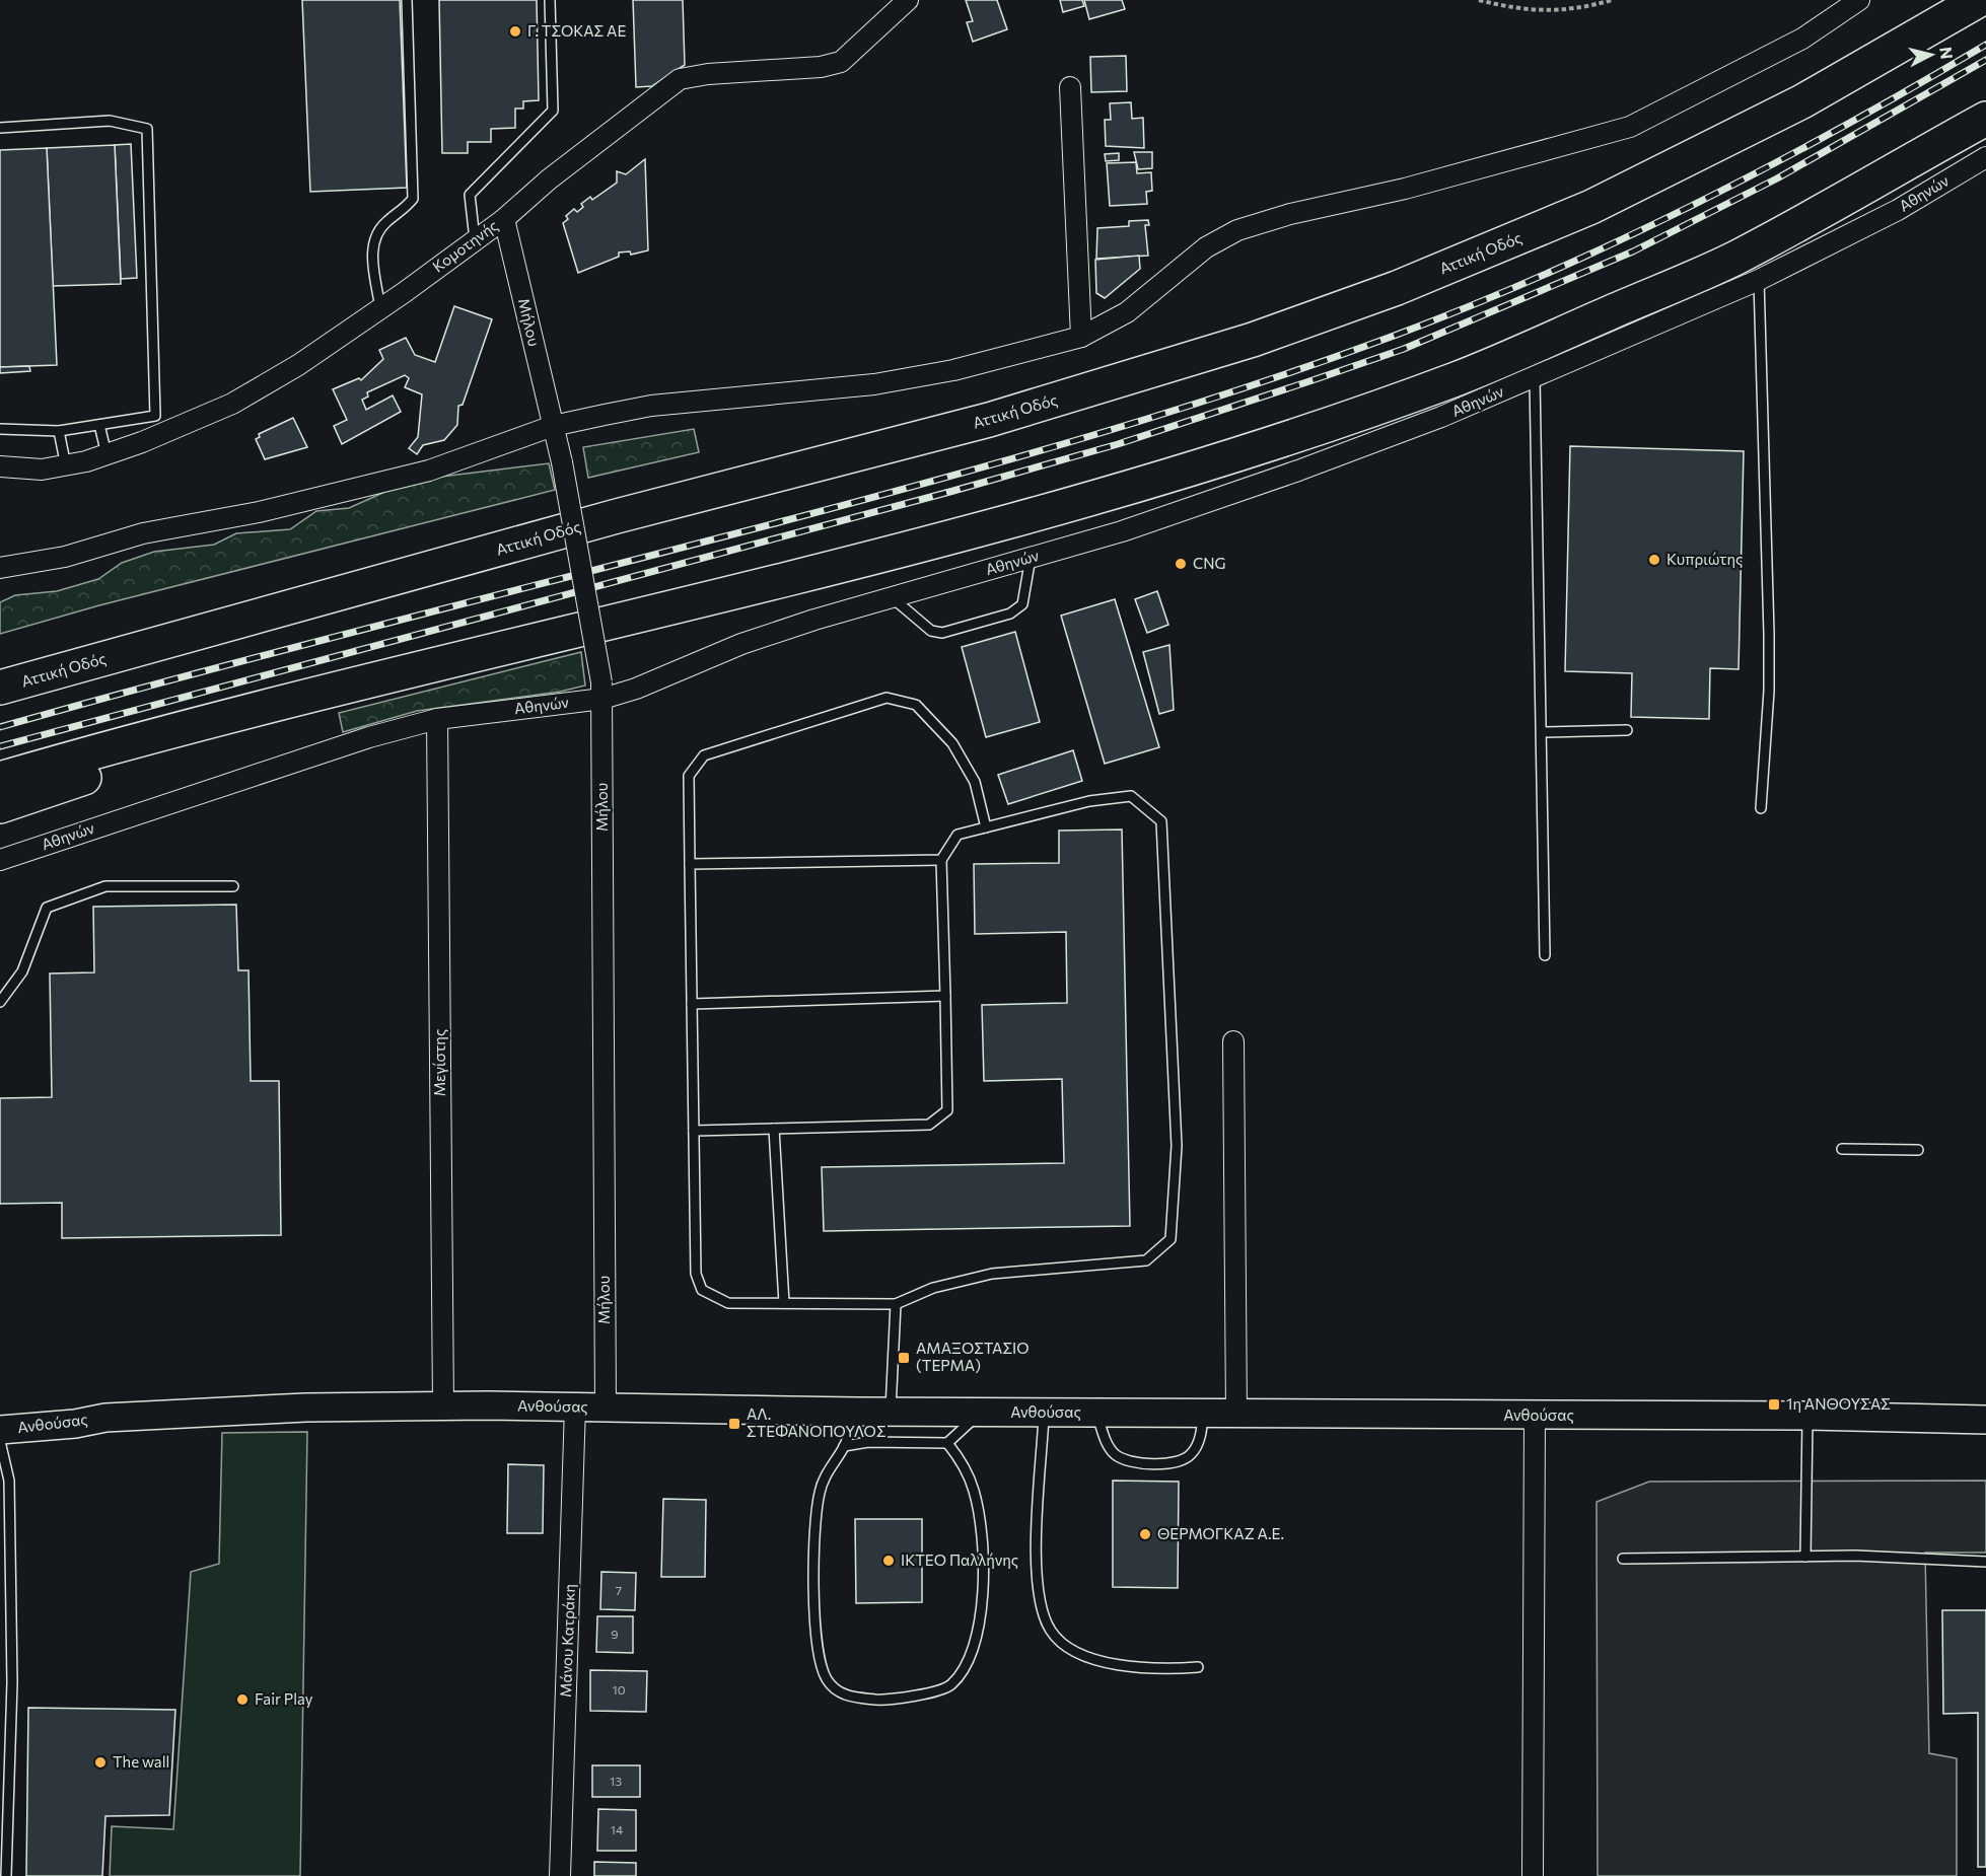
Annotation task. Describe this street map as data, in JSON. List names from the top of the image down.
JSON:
{
  "streets": {
    "highway": ["Αττική Οδός"],
    "street": [
      "Αθηνών",
      "Κομοτηνής",
      "Μήλου",
      "Μεγίστης",
      "Ανθούσας",
      "Μάνου Κατράκη"
    ]
  },
  "crossings": [
    ["Αθηνών", "Μήλου"],
    ["Αθηνών", "Μεγίστης"],
    ["Κομοτηνής", "Μήλου"],
    ["Μήλου", "Ανθούσας"],
    ["Μεγίστης", "Ανθούσας"],
    ["Ανθούσας", "Μάνου Κατράκη"]
  ],
  "places": {
    "other": [
      "Γ. ΤΣΟΚΑΣ ΑΕ",
      "Κυπριώτης",
      "CNG",
      "ΘΕΡΜΟΓΚΑΖ Α.Ε.",
      "ΙΚΤΕΟ Παλλήνης",
      "Fair Play",
      "The wall"
    ],
    "transit": ["ΑΜΑΞΟΣΤΑΣΙΟ (ΤΕΡΜΑ)", "1η ΑΝΘΟΥΣΑΣ", "ΑΛ. ΣΤΕΦΑΝΟΠΟΥΛΟΣ"]
  },
  "house_numbers": [
    "7",
    "9",
    "10",
    "13",
    "14"
  ],
  "north": "right"
}
